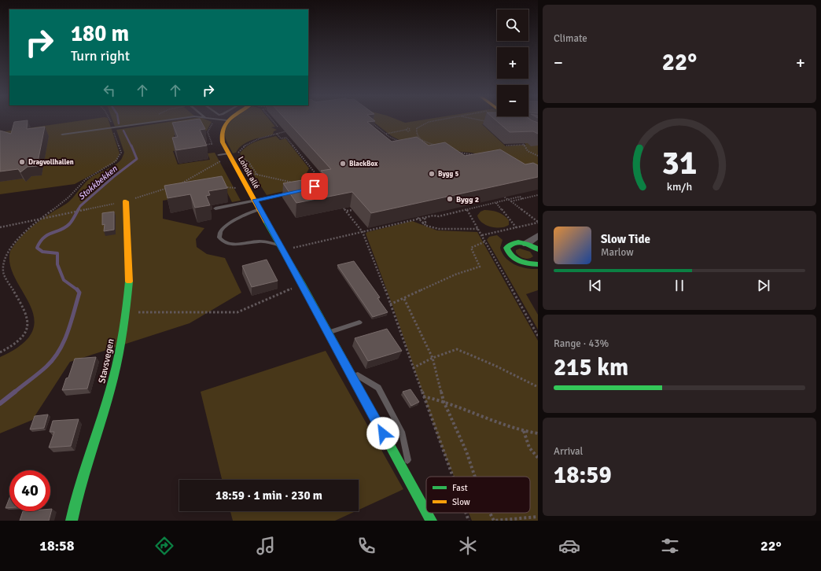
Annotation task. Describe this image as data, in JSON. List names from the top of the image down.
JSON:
{
  "streets": {
    "street": ["Loholt allé", "Stavsvegen"]
  },
  "water": ["Stokkbekken"],
  "places": [
    "Dragvollhallen",
    "BlackBox",
    "Bygg 5",
    "Bygg 2"
  ],
  "legend": ["Fast", "Slow"],
  "page": {
    "tile": [
      "Climate",
      ["Range · 43%", "215 km"],
      ["Arrival", "18:59"]
    ],
    "map_buttons": ["+", "−"],
    "turn": ["180 m", "Turn right"],
    "heat": ["−", "22°", "+"],
    "song": ["Slow Tide", "Marlow"],
    "limit": "40",
    "trip": "18:59 · 1 min · 230 m",
    "tabs": ["18:58", "22°"],
    "gauge": ["31", "km/h"]
  }
}
